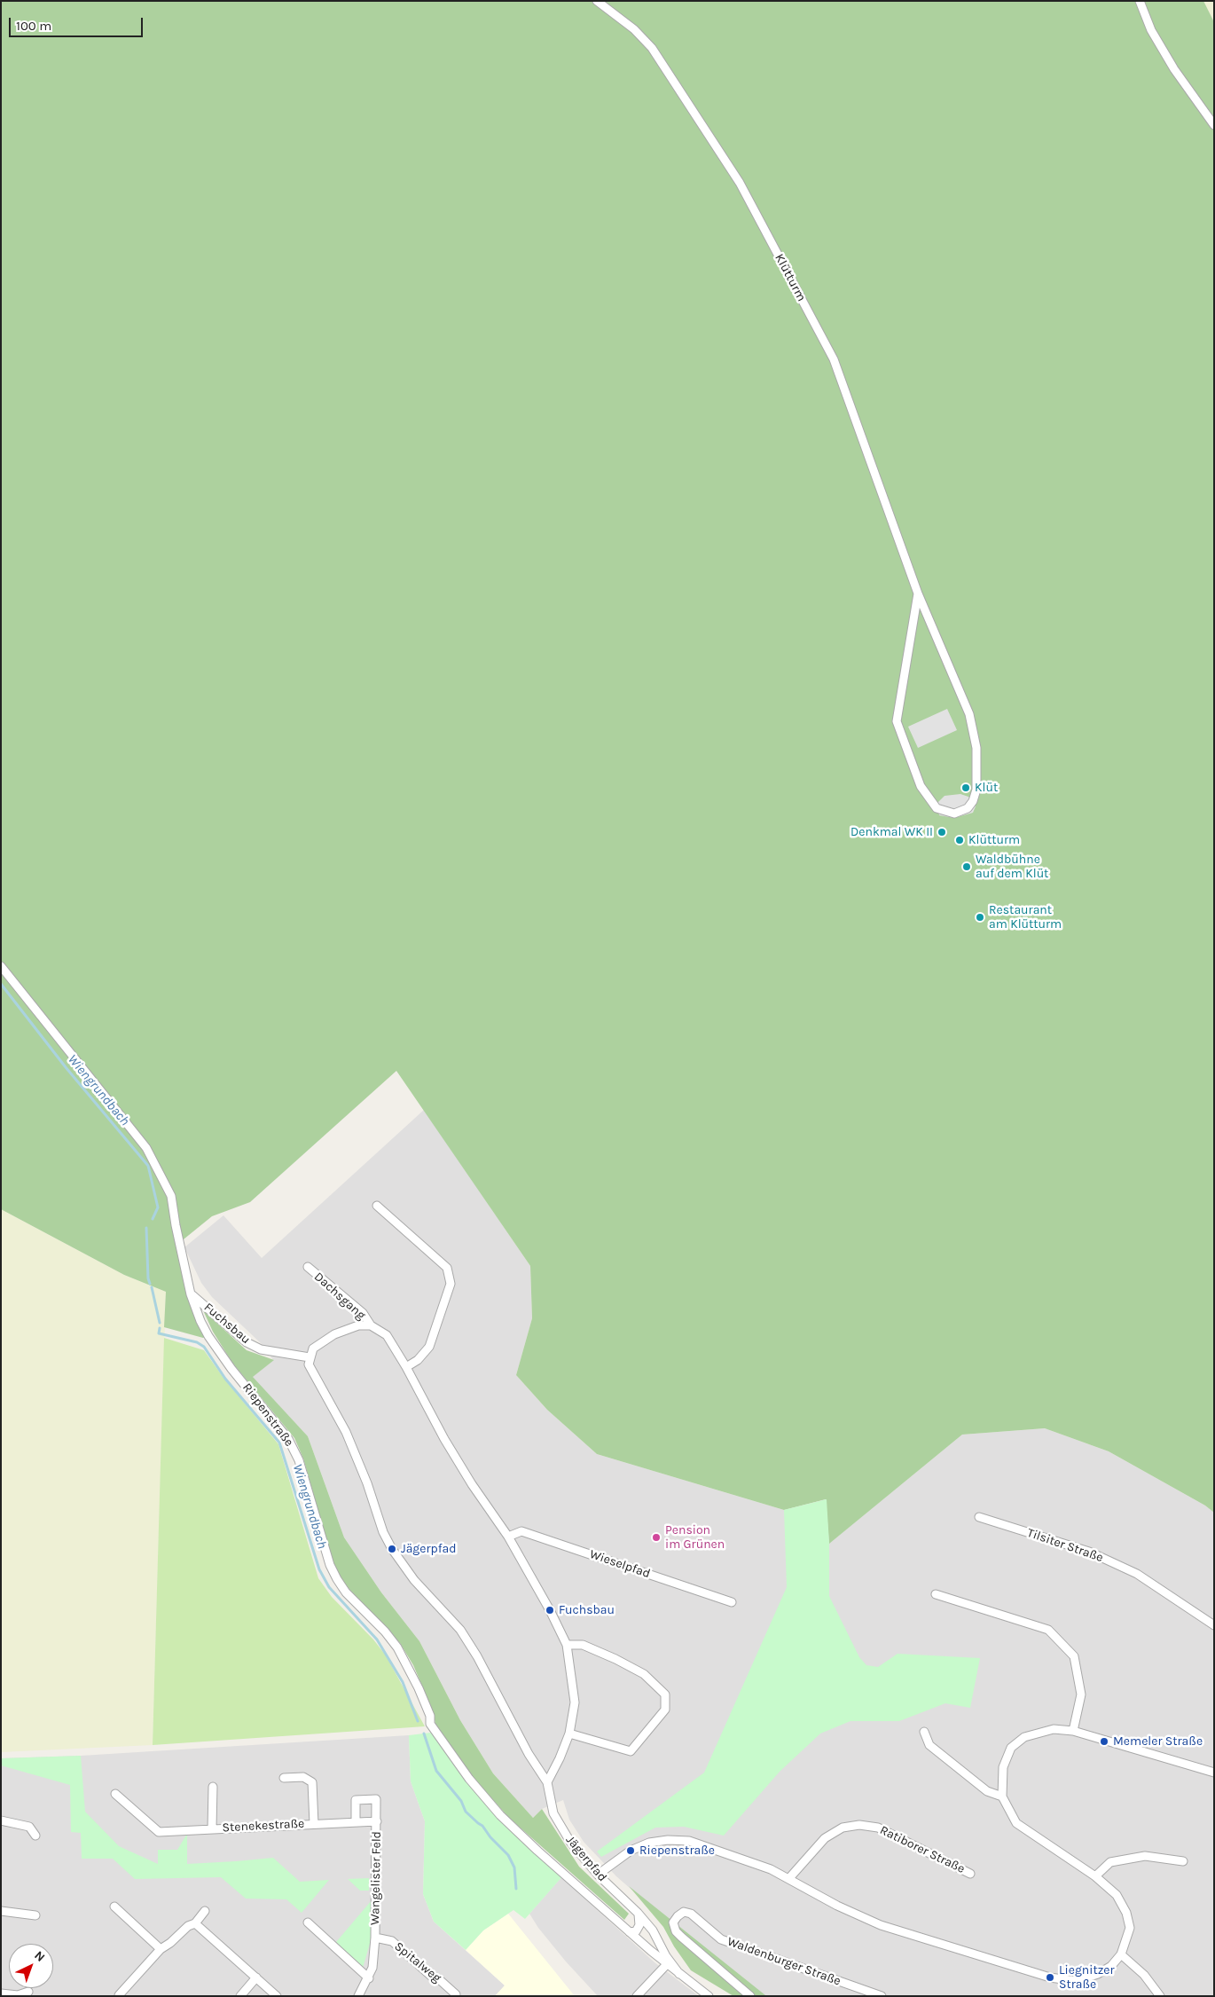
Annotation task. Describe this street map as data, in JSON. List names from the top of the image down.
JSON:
{
  "streets": {
    "street": [
      "Klütturm",
      "Dachsgang",
      "Fuchsbau",
      "Riepenstraße",
      "Tilsiter Straße",
      "Wieselpfad",
      "Stenekestraße",
      "Ratiborer Straße",
      "Jägerpfad",
      "Wangelister Feld",
      "Waldenburger Straße",
      "Spitalweg"
    ]
  },
  "crossings": [
    ["Fuchsbau", "Riepenstraße"],
    ["Fuchsbau", "Jägerpfad"],
    ["Riepenstraße", "Jägerpfad"],
    ["Stenekestraße", "Wangelister Feld"],
    ["Wangelister Feld", "Spitalweg"]
  ],
  "water": ["Wiengrundbach"],
  "places": [
    "Klüt",
    "Denkmal WK II",
    "Klütturm",
    "Waldbühne auf dem Klüt",
    "Restaurant am Klütturm",
    "Pension im Grünen",
    "Jägerpfad",
    "Fuchsbau",
    "Memeler Straße",
    "Riepenstraße",
    "Liegnitzer Straße"
  ],
  "scale_bar": "100 m",
  "north": "top right"
}
